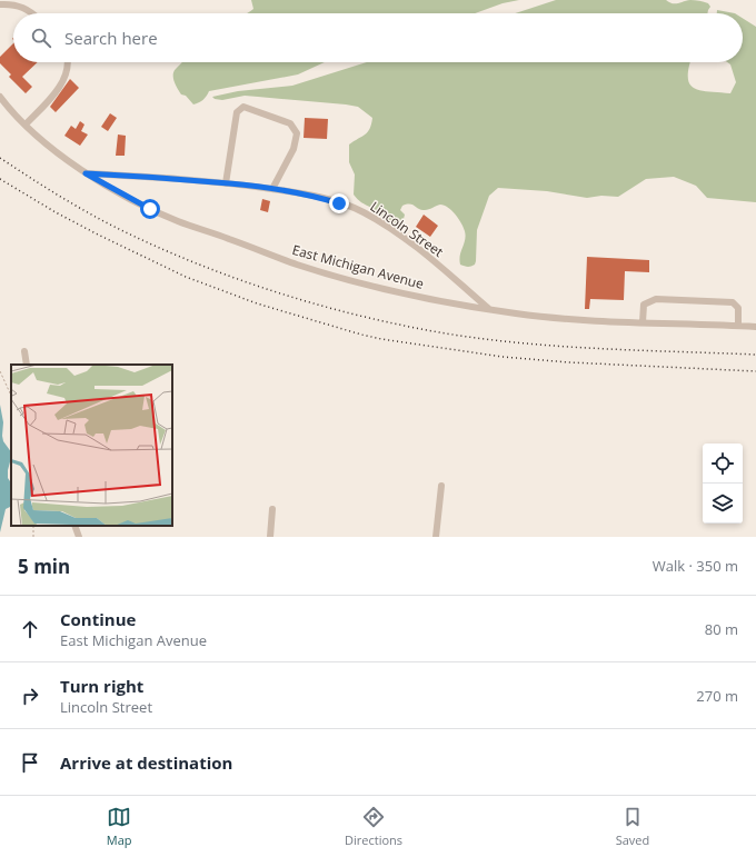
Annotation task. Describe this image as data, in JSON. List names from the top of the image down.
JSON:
{
  "streets": {
    "street": ["Lincoln Street", "East Michigan Avenue"]
  },
  "crossings": [
    ["Lincoln Street", "East Michigan Avenue"]
  ],
  "page": {
    "search": "Search here",
    "heading": ["5 min", "Walk · 350 m"],
    "list": [
      ["Continue", "East Michigan Avenue", "80 m"],
      ["Turn right", "Lincoln Street", "270 m"],
      "Arrive at destination"
    ],
    "nav": ["Map", "Directions", "Saved"]
  }
}
